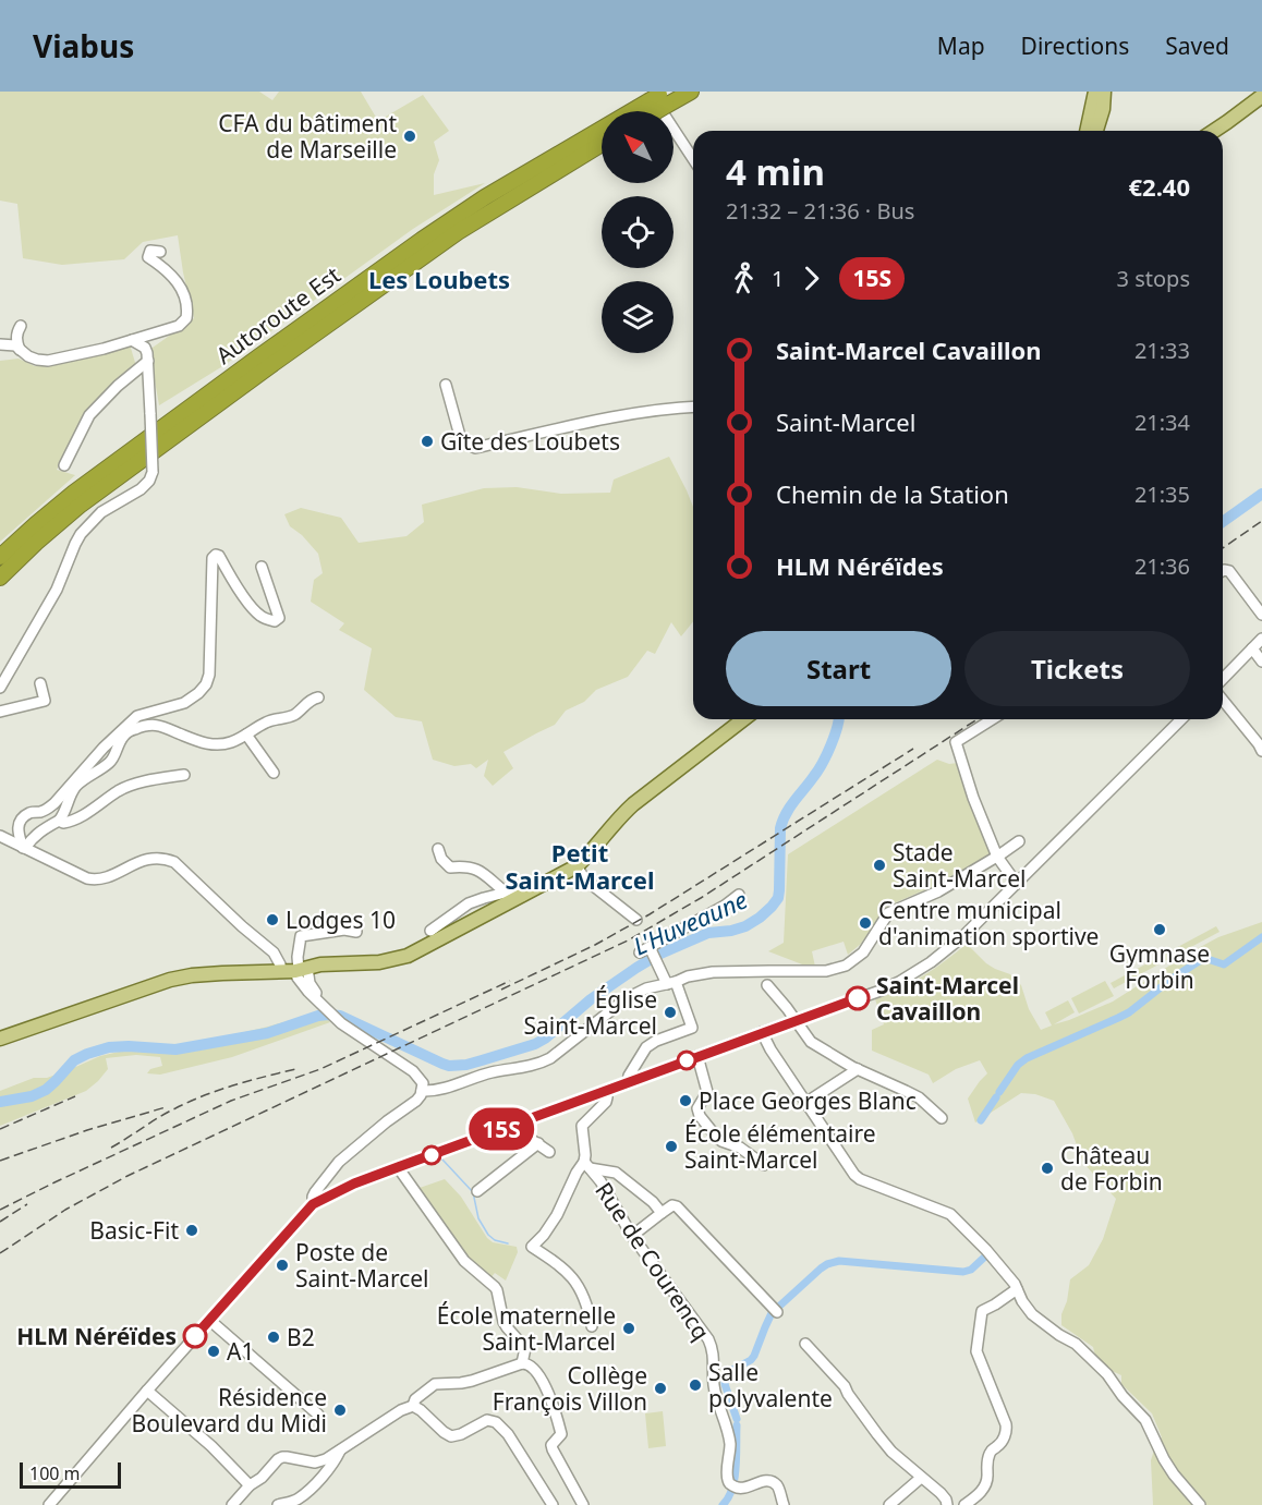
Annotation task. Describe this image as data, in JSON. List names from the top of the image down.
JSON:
{
  "streets": {
    "highway": ["Autoroute Est"],
    "street": ["Rue de Courencq"]
  },
  "districts": ["Les Loubets", "Petit Saint-Marcel"],
  "water": ["L'Huveaune"],
  "places": [
    "CFA du bâtiment de Marseille",
    "Gîte des Loubets",
    "Stade Saint-Marcel",
    "Lodges 10",
    "Centre municipal d'animation sportive",
    "Gymnase Forbin",
    "Saint-Marcel Cavaillon",
    "Église Saint-Marcel",
    "Place Georges Blanc",
    "École élémentaire Saint-Marcel",
    "Château de Forbin",
    "Basic-Fit",
    "Poste de Saint-Marcel",
    "École maternelle Saint-Marcel",
    "HLM Néréïdes",
    "B2",
    "A1",
    "Salle polyvalente",
    "Collège François Villon",
    "Résidence Boulevard du Midi"
  ],
  "lines": ["bus line 15S"],
  "scale_bar": "100 m",
  "north": "top left",
  "page": {
    "header": "Viabus",
    "nav": ["Map", "Directions", "Saved"],
    "on_map": "15S",
    "heading": ["4 min", "21:32 – 21:36 · Bus", "€2.40"],
    "legs": ["1", "15S", "3 stops"],
    "list": [
      {
        "name": "Saint-Marcel Cavaillon",
        "value": "21:33"
      },
      {
        "name": "Saint-Marcel",
        "value": "21:34"
      },
      {
        "name": "Chemin de la Station",
        "value": "21:35"
      },
      {
        "name": "HLM Néréïdes",
        "value": "21:36"
      }
    ],
    "buttons": ["Start", "Tickets"],
    "scale": "100 m"
  }
}
